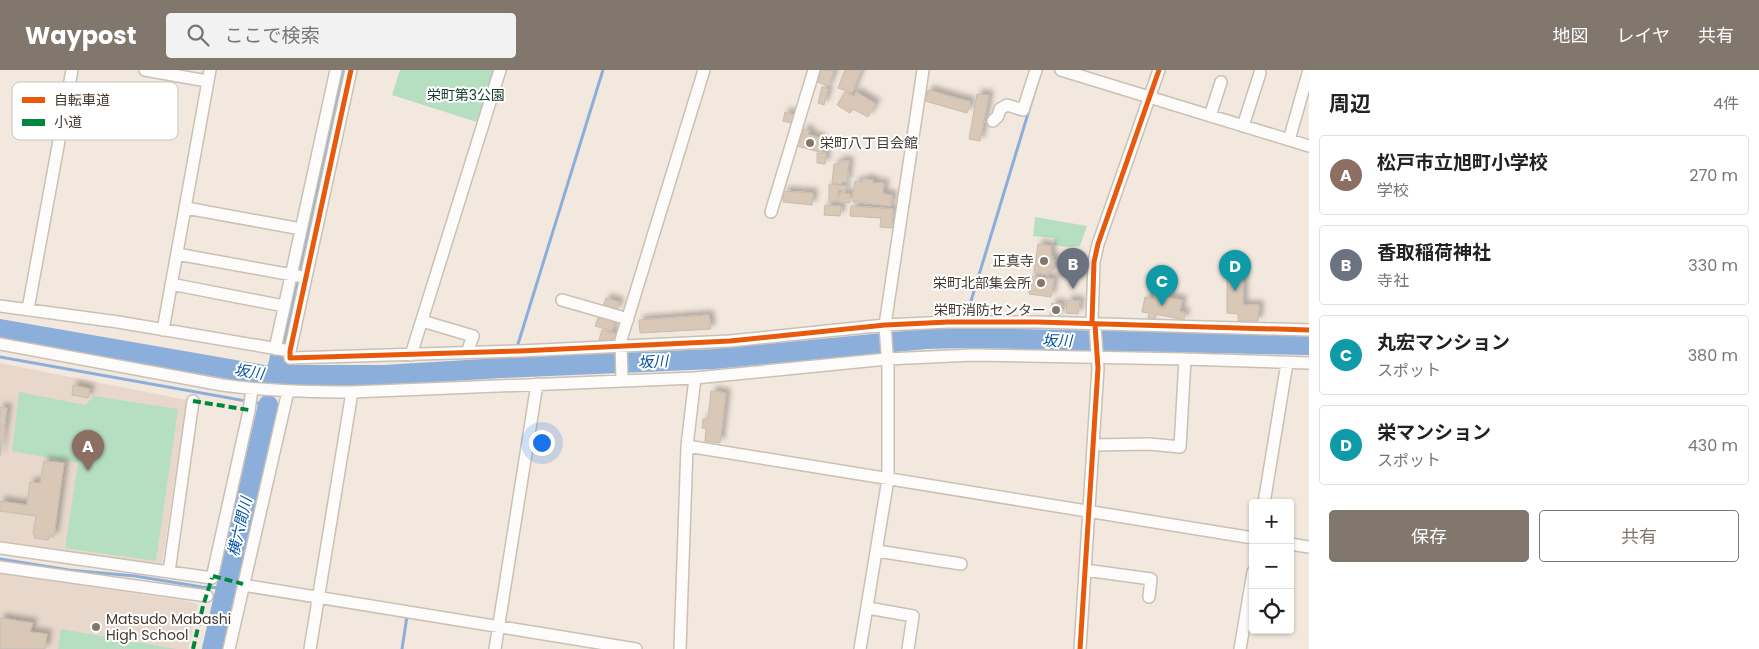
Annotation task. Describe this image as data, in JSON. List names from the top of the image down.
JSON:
{
  "water": ["坂川", "横六間川"],
  "parks": ["栄町第3公園"],
  "places": [
    "栄町八丁目会館",
    "正真寺",
    "栄町北部集会所",
    "栄町消防センター",
    "Matsudo Mabashi High School"
  ],
  "legend": ["自転車道", "小道"],
  "page": {
    "header": "Waypost",
    "search": "ここで検索",
    "nav": ["地図", "レイヤ", "共有"],
    "heading": ["周辺", "4件"],
    "list": [
      {
        "mark": "A",
        "name": "松戸市立旭町小学校",
        "note": "学校",
        "value": "270 m"
      },
      {
        "mark": "B",
        "name": "香取稲荷神社",
        "note": "寺社",
        "value": "330 m"
      },
      {
        "mark": "C",
        "name": "丸宏マンション",
        "note": "スポット",
        "value": "380 m"
      },
      {
        "mark": "D",
        "name": "栄マンション",
        "note": "スポット",
        "value": "430 m"
      }
    ],
    "pins": [
      "B",
      "D",
      "C",
      "A"
    ],
    "buttons": ["保存", "共有"],
    "map_buttons": ["+", "−"]
  }
}
